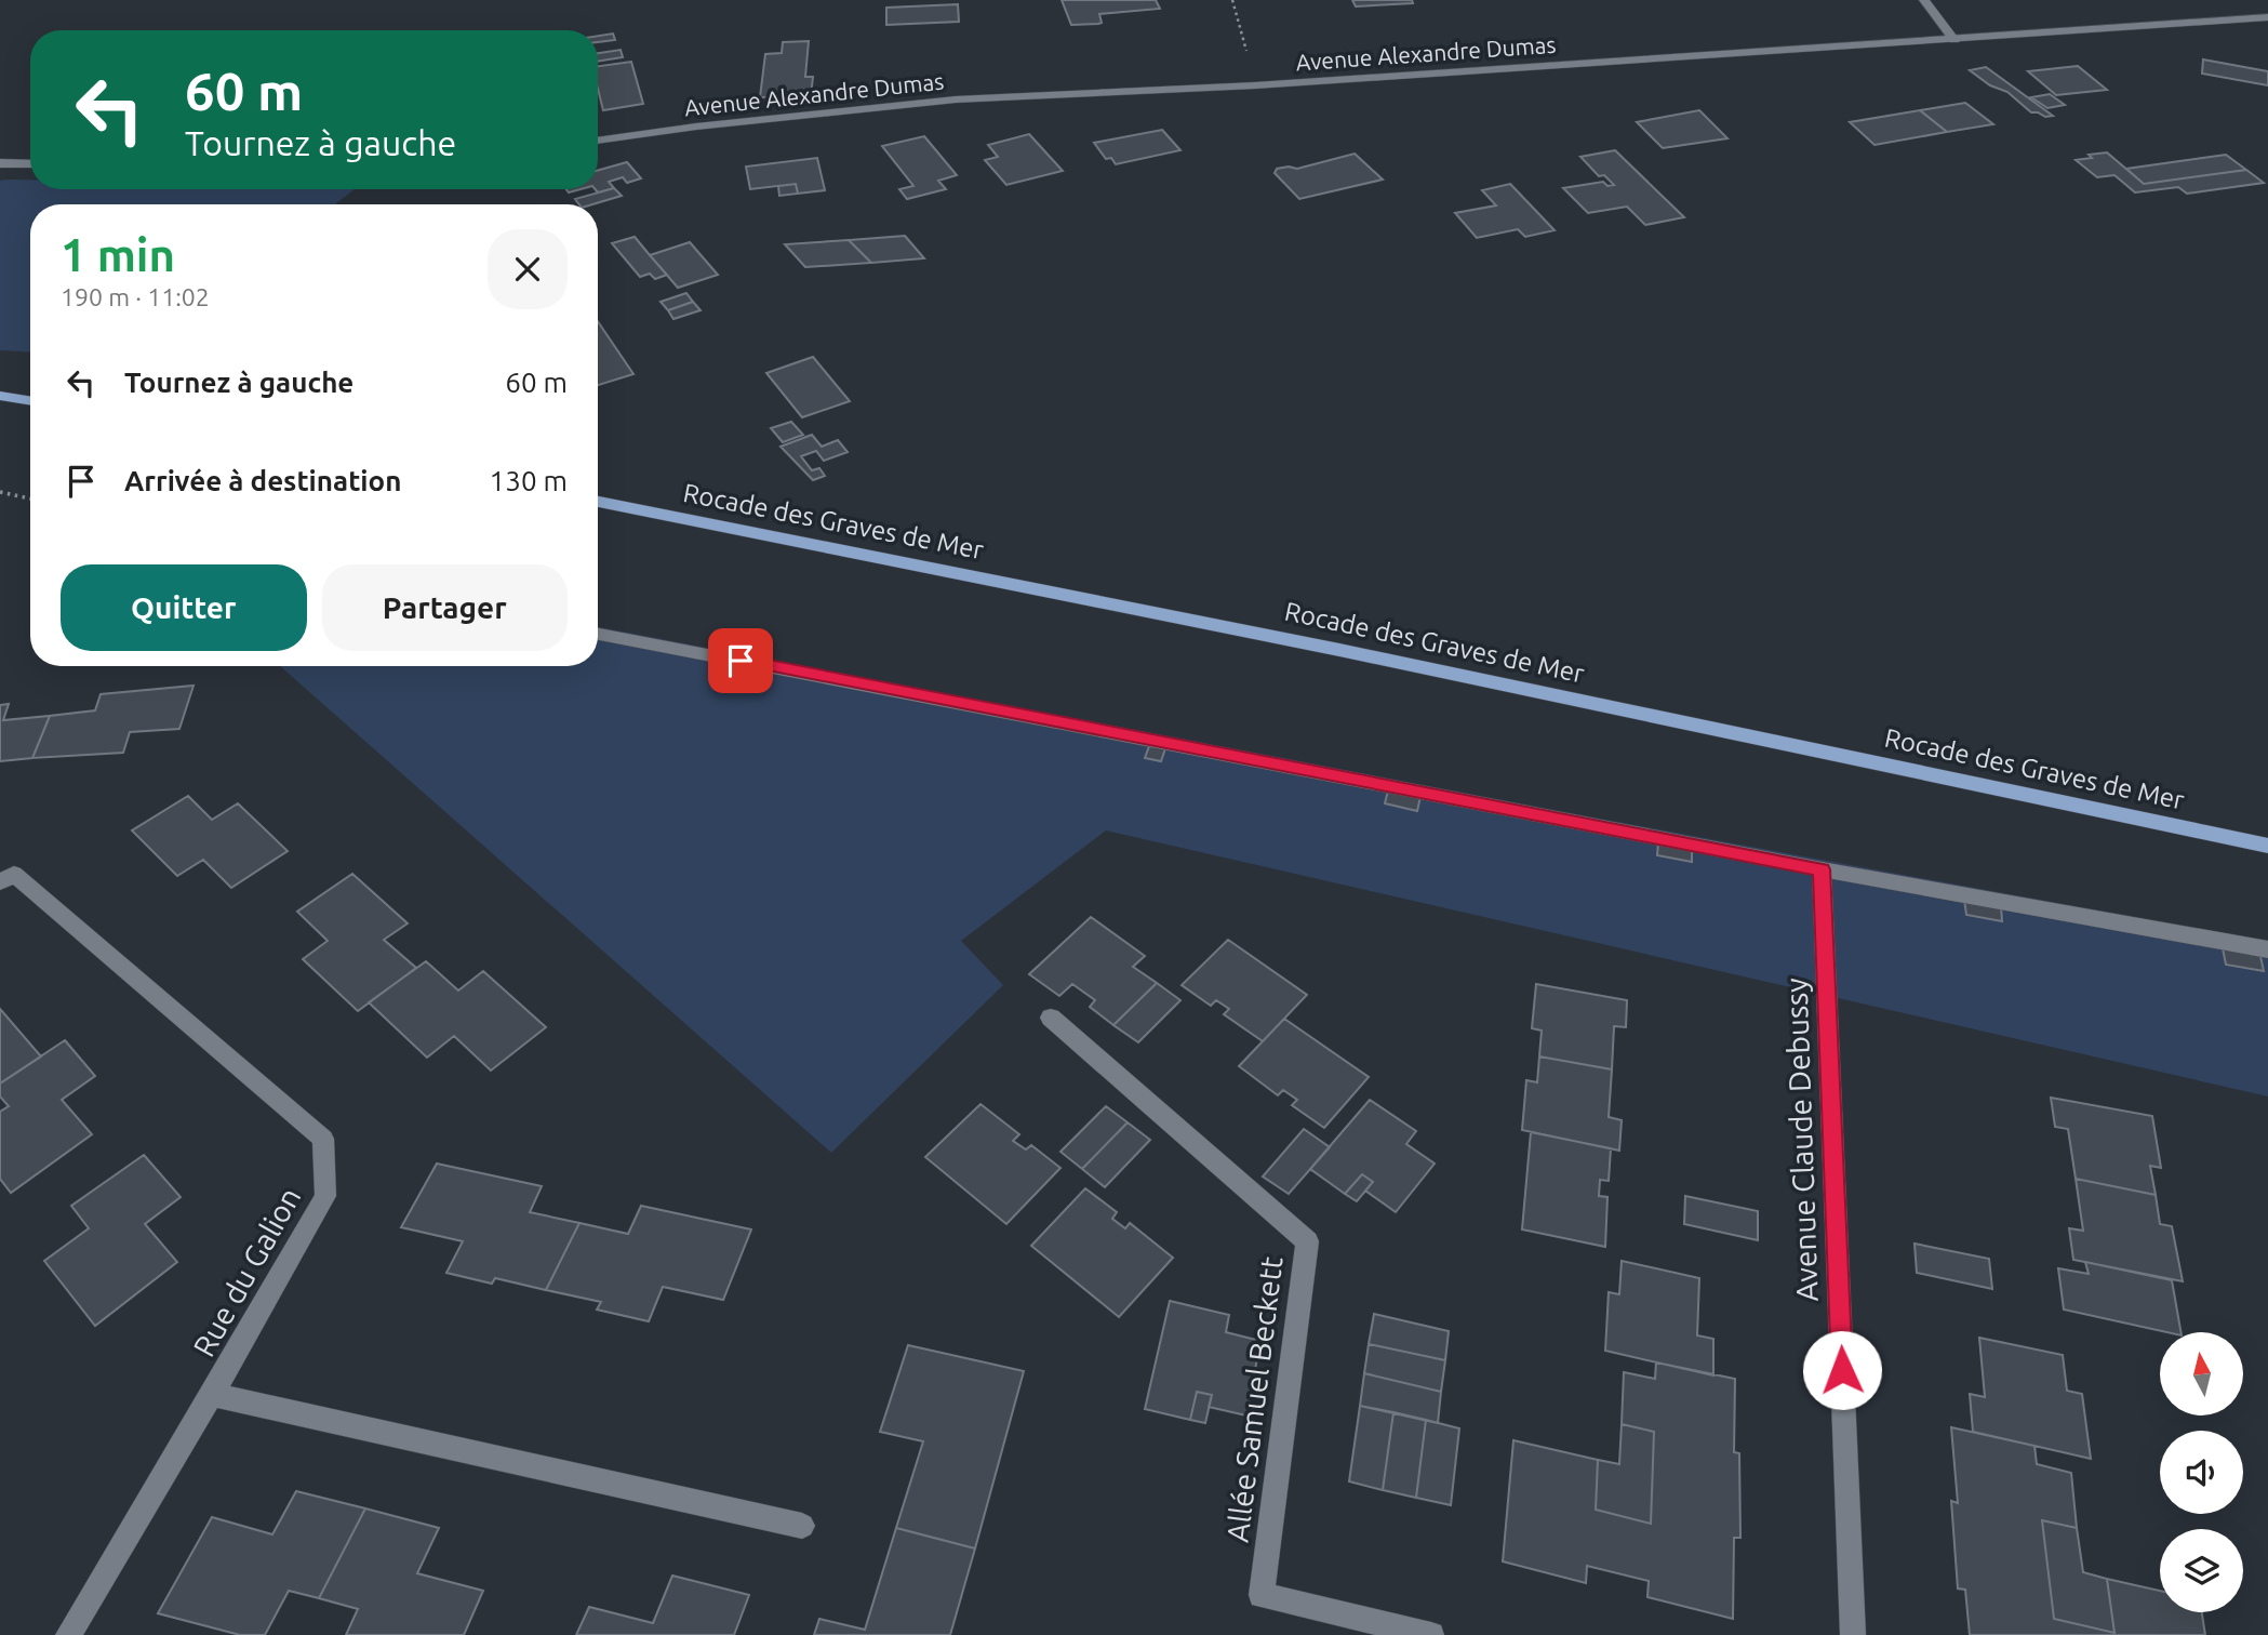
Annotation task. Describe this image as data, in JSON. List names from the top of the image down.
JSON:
{
  "streets": {
    "main road": ["Rocade des Graves de Mer"],
    "street": [
      "Avenue Alexandre Dumas",
      "Avenue Claude Debussy",
      "Rue du Galion",
      "Allée Samuel Beckett"
    ]
  },
  "north": "top",
  "page": {
    "turn": ["60 m", "Tournez à gauche"],
    "heading": ["1 min", "190 m · 11:02"],
    "list": [
      {
        "name": "Tournez à gauche",
        "value": "60 m"
      },
      {
        "name": "Arrivée à destination",
        "value": "130 m"
      }
    ],
    "buttons": ["Quitter", "Partager"]
  }
}
